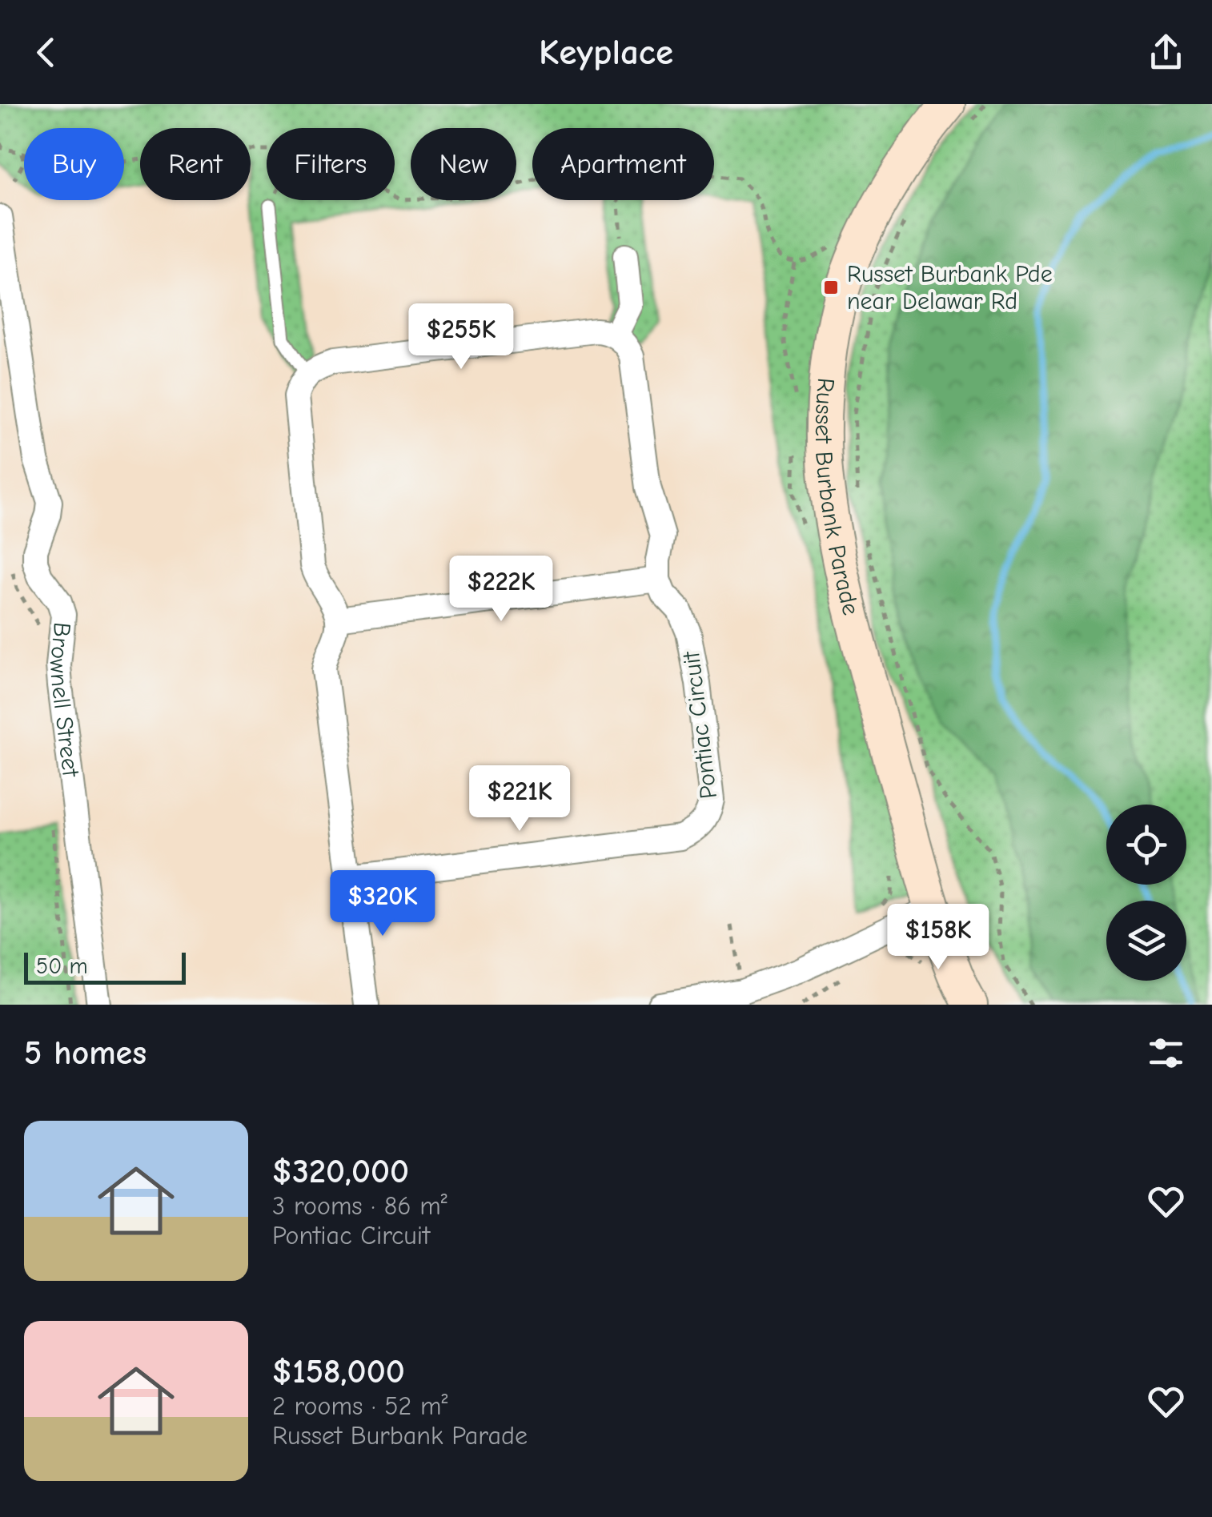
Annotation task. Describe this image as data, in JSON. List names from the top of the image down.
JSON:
{
  "streets": {
    "street": ["Russet Burbank Parade", "Brownell Street", "Pontiac Circuit"]
  },
  "places": {
    "transit": ["Russet Burbank Pde near Delawar Rd"]
  },
  "scale_bar": "50 m",
  "page": {
    "header": "Keyplace",
    "chip": [
      "Buy",
      "Rent",
      "Filters",
      "New",
      "Apartment"
    ],
    "price": [
      "$255K",
      "$222K",
      "$221K",
      "$320K",
      "$158K"
    ],
    "scale": "50 m",
    "heading": "5 homes",
    "list": [
      {
        "name": "$320,000",
        "note": "3 rooms · 86 m² · Pontiac Circuit"
      },
      {
        "name": "$158,000",
        "note": "2 rooms · 52 m² · Russet Burbank Parade"
      }
    ]
  }
}
